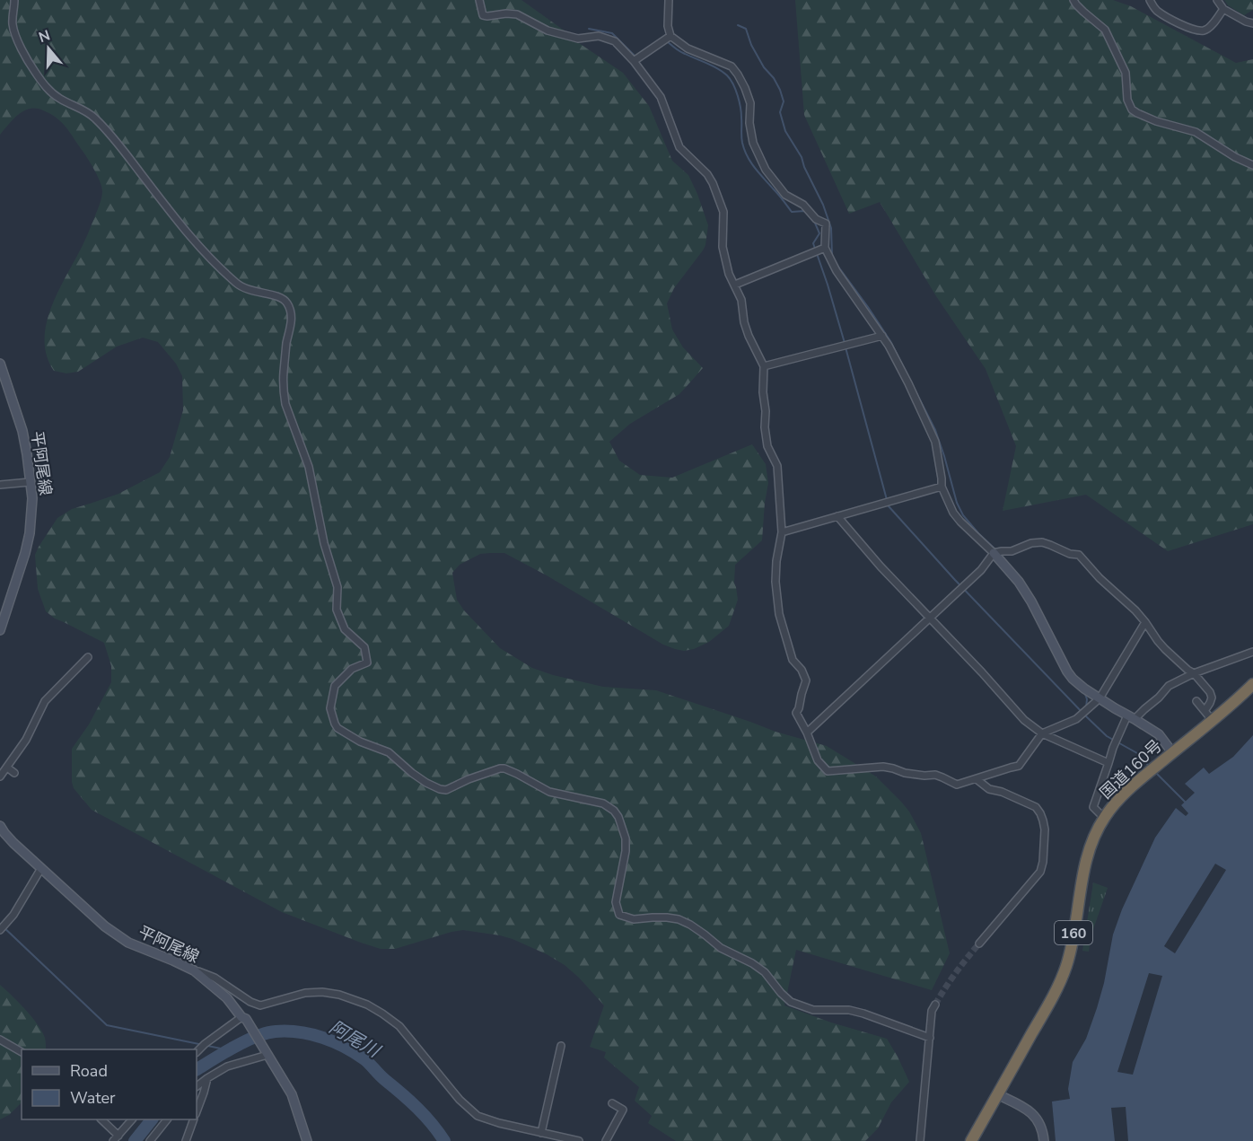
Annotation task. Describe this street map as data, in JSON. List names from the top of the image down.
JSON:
{
  "streets": {
    "highway": ["国道160号", "160"],
    "main road": ["平阿尾線"]
  },
  "water": ["阿尾川"],
  "legend": ["Road", "Water"],
  "north": "top"
}
